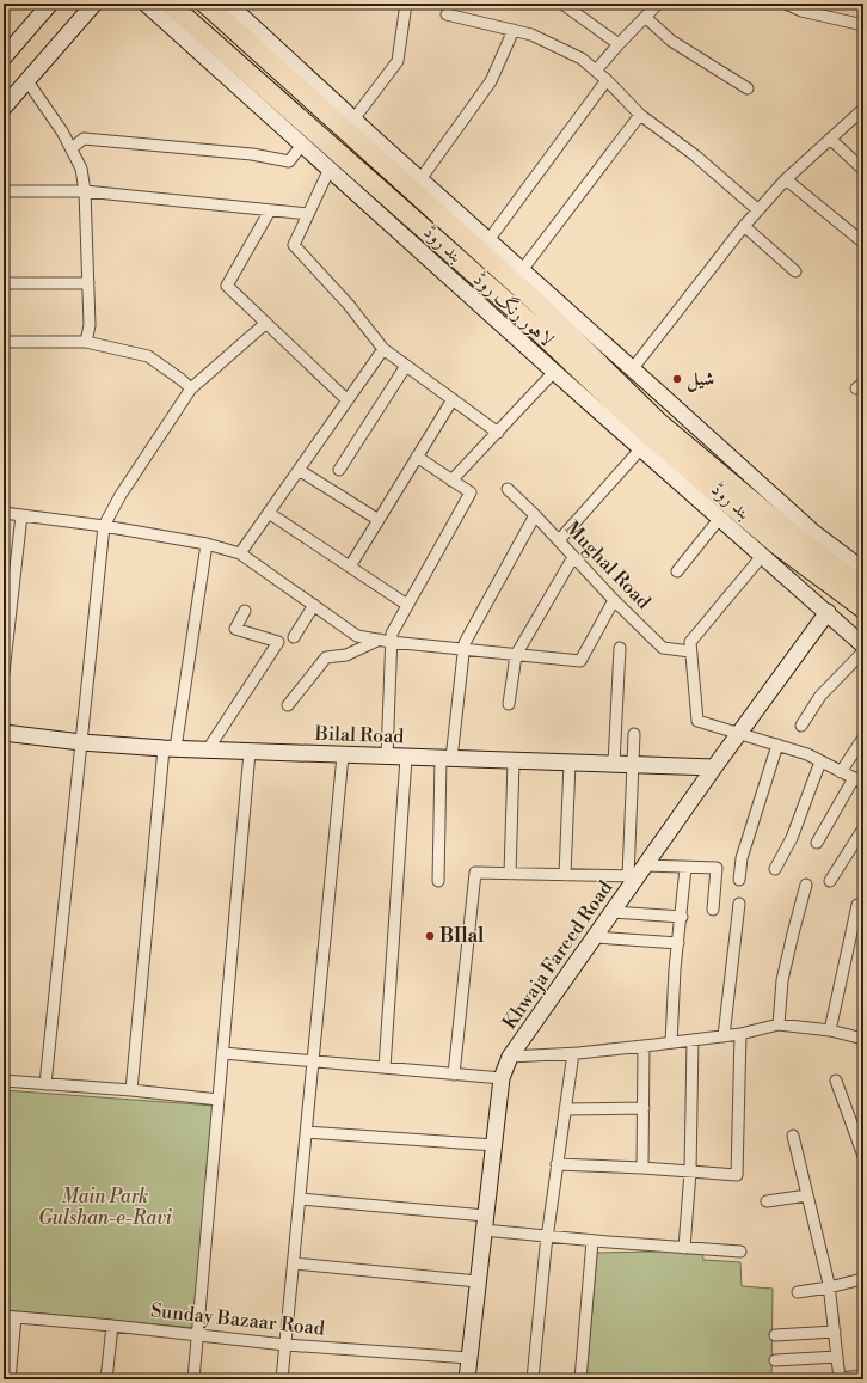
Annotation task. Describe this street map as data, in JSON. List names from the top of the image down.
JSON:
{
  "streets": {
    "highway": ["لاہور رنگ روڈ"],
    "main road": ["بند روڈ", "Bilal Road", "Khwaja Fareed Road"],
    "street": ["Mughal Road", "Sunday Bazaar Road"]
  },
  "crossings": [
    ["بند روڈ", "لاہور رنگ روڈ"],
    ["بند روڈ", "Khwaja Fareed Road"],
    ["Bilal Road", "Khwaja Fareed Road"],
    ["Khwaja Fareed Road", "Sunday Bazaar Road"]
  ],
  "parks": ["Main Park Gulshan-e-Ravi"],
  "places": ["شیل", "BIlal"]
}
